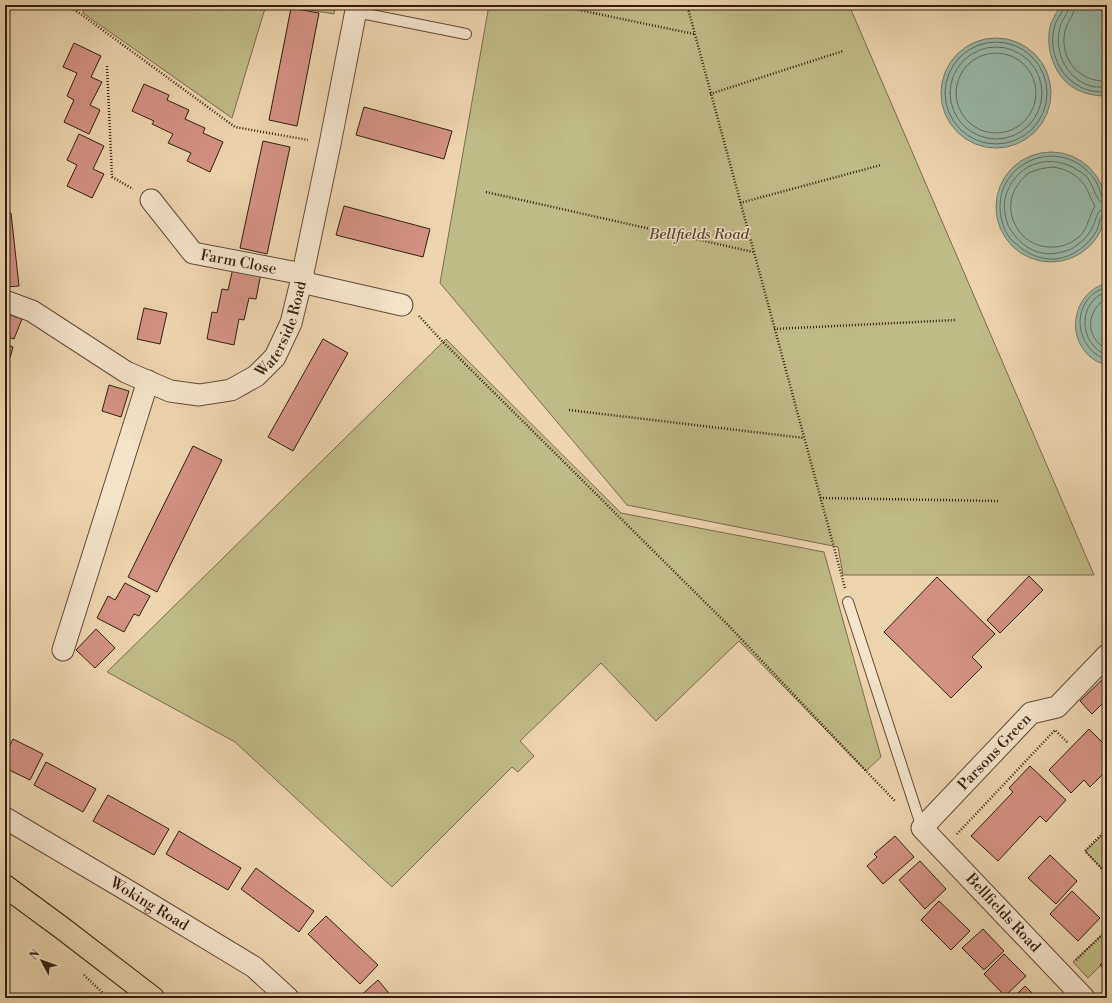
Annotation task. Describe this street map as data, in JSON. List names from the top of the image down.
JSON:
{
  "streets": {
    "street": [
      "Farm Close",
      "Waterside Road",
      "Parsons Green",
      "Woking Road",
      "Bellfields Road"
    ]
  },
  "crossings": [
    ["Farm Close", "Waterside Road"],
    ["Parsons Green", "Bellfields Road"]
  ],
  "parks": ["Bellfields Road"],
  "north": "top left"
}
